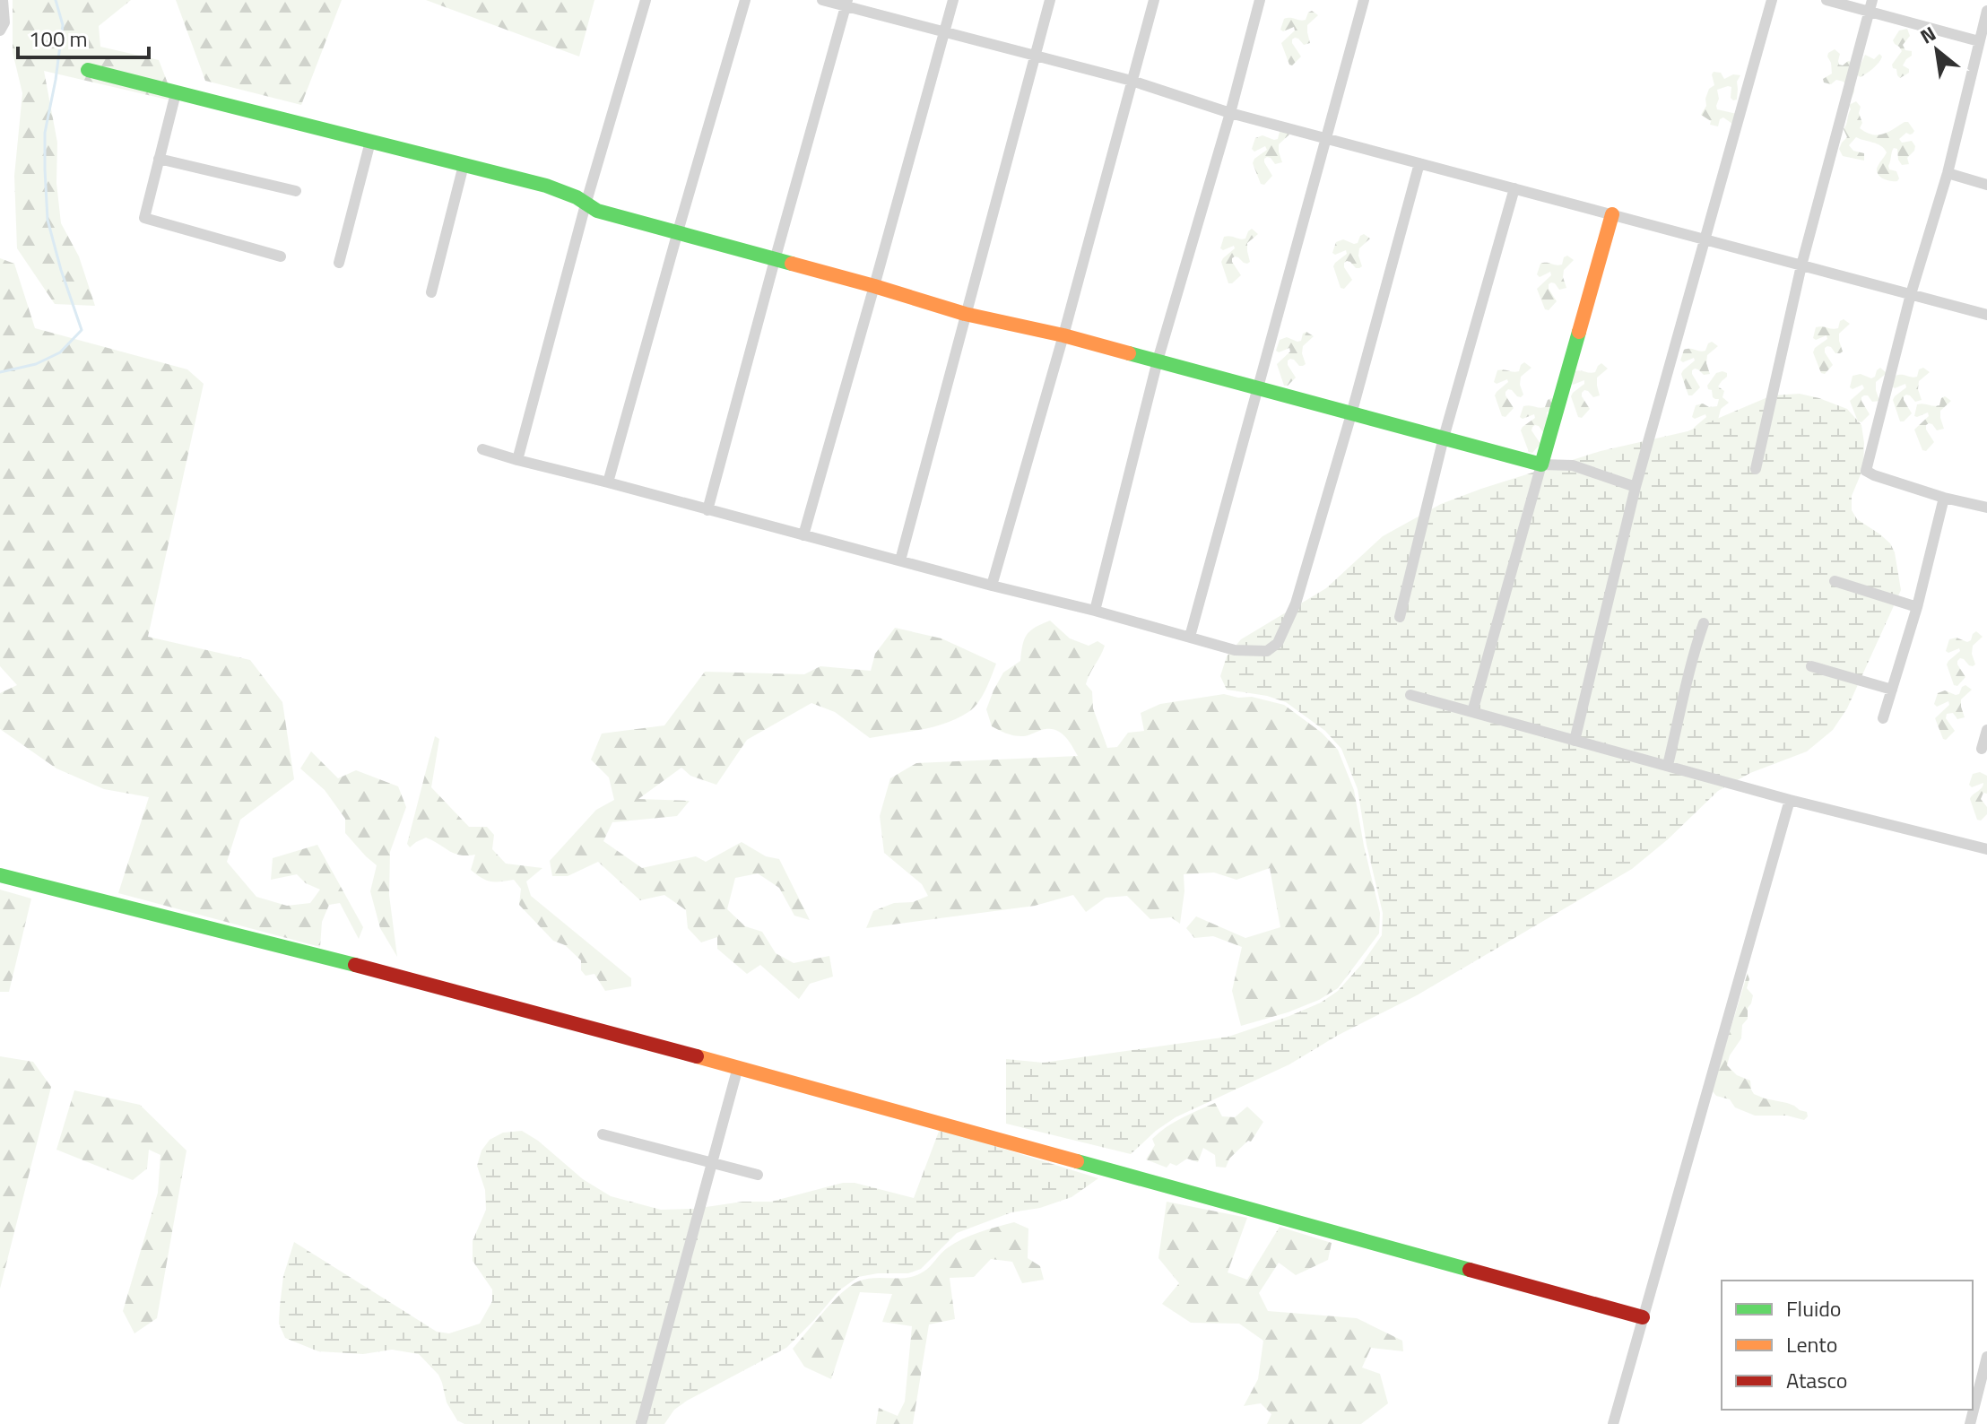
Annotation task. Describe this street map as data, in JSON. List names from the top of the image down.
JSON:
{
  "legend": ["Fluido", "Lento", "Atasco"],
  "scale_bar": "100 m",
  "north": "top left"
}
